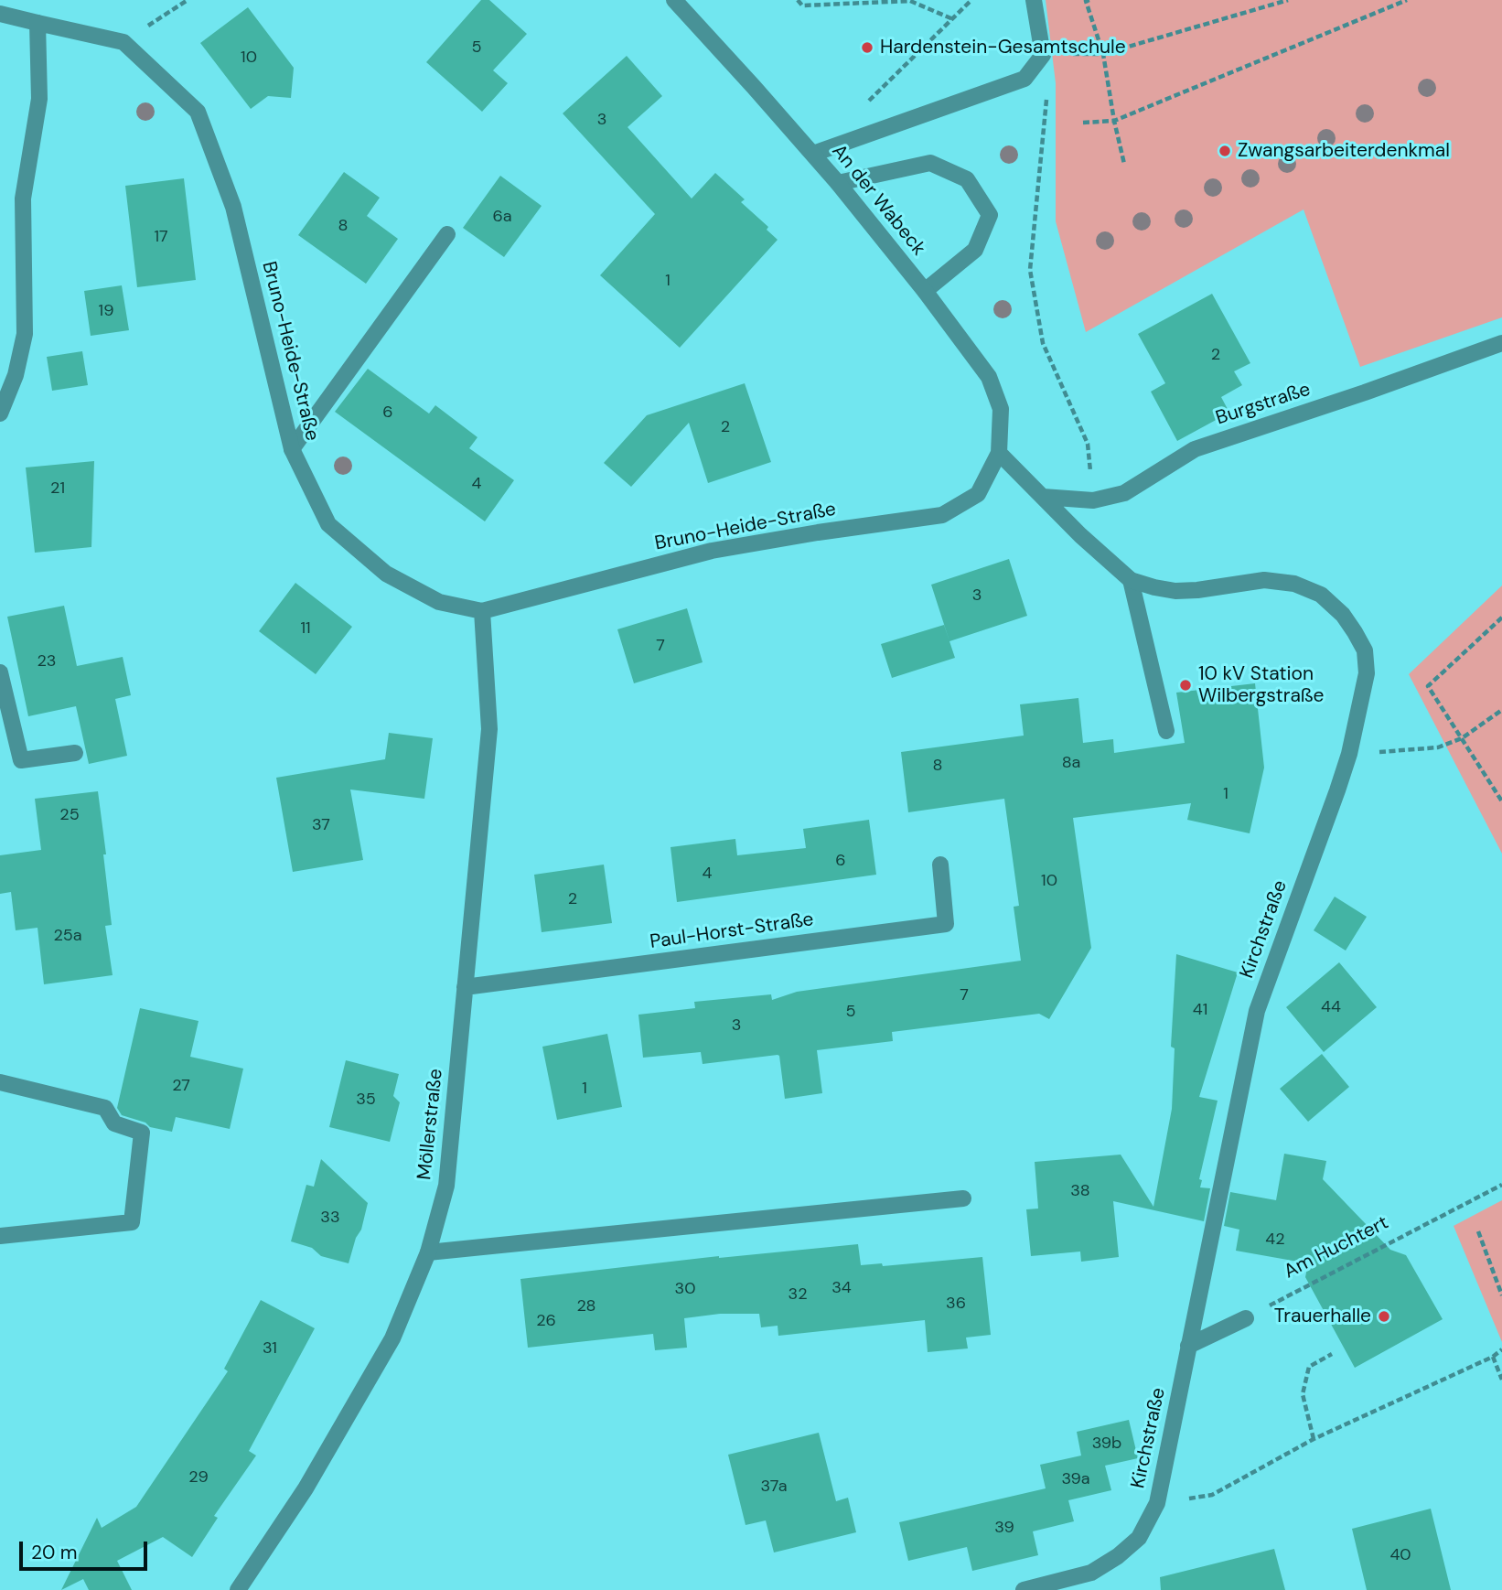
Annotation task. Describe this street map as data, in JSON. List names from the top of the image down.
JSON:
{
  "streets": {
    "street": [
      "An der Wabeck",
      "Bruno-Heide-Straße",
      "Burgstraße",
      "Kirchstraße",
      "Paul-Horst-Straße",
      "Möllerstraße"
    ],
    "path": ["Am Huchtert"]
  },
  "crossings": [
    ["An der Wabeck", "Bruno-Heide-Straße"],
    ["An der Wabeck", "Kirchstraße"],
    ["Bruno-Heide-Straße", "Kirchstraße"],
    ["Bruno-Heide-Straße", "Möllerstraße"],
    ["Burgstraße", "Kirchstraße"],
    ["Paul-Horst-Straße", "Möllerstraße"]
  ],
  "places": [
    "Hardenstein-Gesamtschule",
    "Zwangsarbeiterdenkmal",
    "10 kV Station Wilbergstraße",
    "Trauerhalle"
  ],
  "house_numbers": [
    "5",
    "10",
    "3",
    "6a",
    "8",
    "17",
    "1",
    "19",
    "2",
    "6",
    "2",
    "4",
    "21",
    "3",
    "11",
    "7",
    "23",
    "8a",
    "8",
    "1",
    "25",
    "37",
    "6",
    "4",
    "10",
    "2",
    "25a",
    "7",
    "44",
    "41",
    "5",
    "3",
    "27",
    "1",
    "35",
    "38",
    "33",
    "42",
    "34",
    "30",
    "32",
    "36",
    "28",
    "26",
    "31",
    "39b",
    "29",
    "39a",
    "37a",
    "39",
    "40"
  ],
  "scale_bar": "20 m"
}
